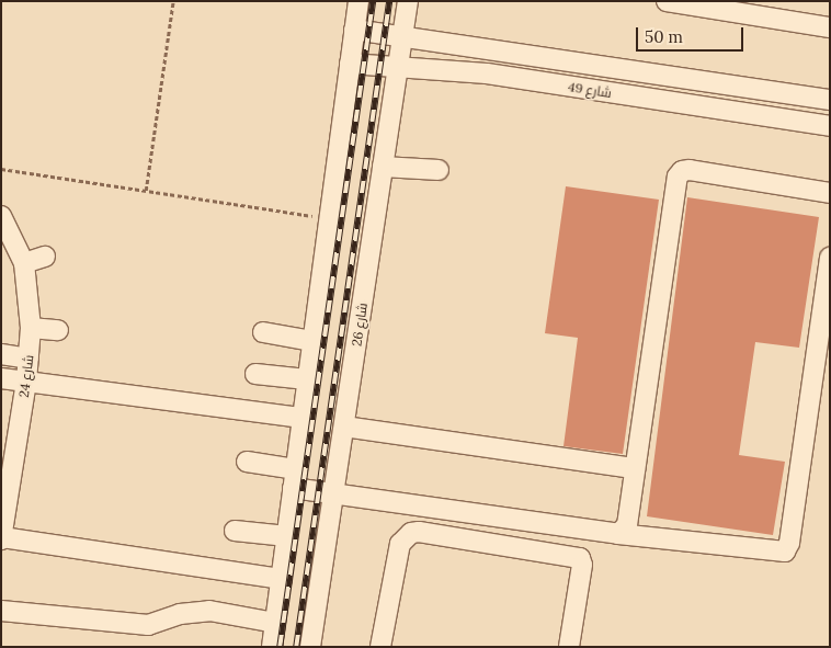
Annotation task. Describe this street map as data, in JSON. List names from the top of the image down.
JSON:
{
  "streets": {
    "street": ["شارع 49", "شارع 26", "شارع 24"]
  },
  "crossings": [
    ["شارع 49", "شارع 26"]
  ],
  "scale_bar": "50 m"
}
